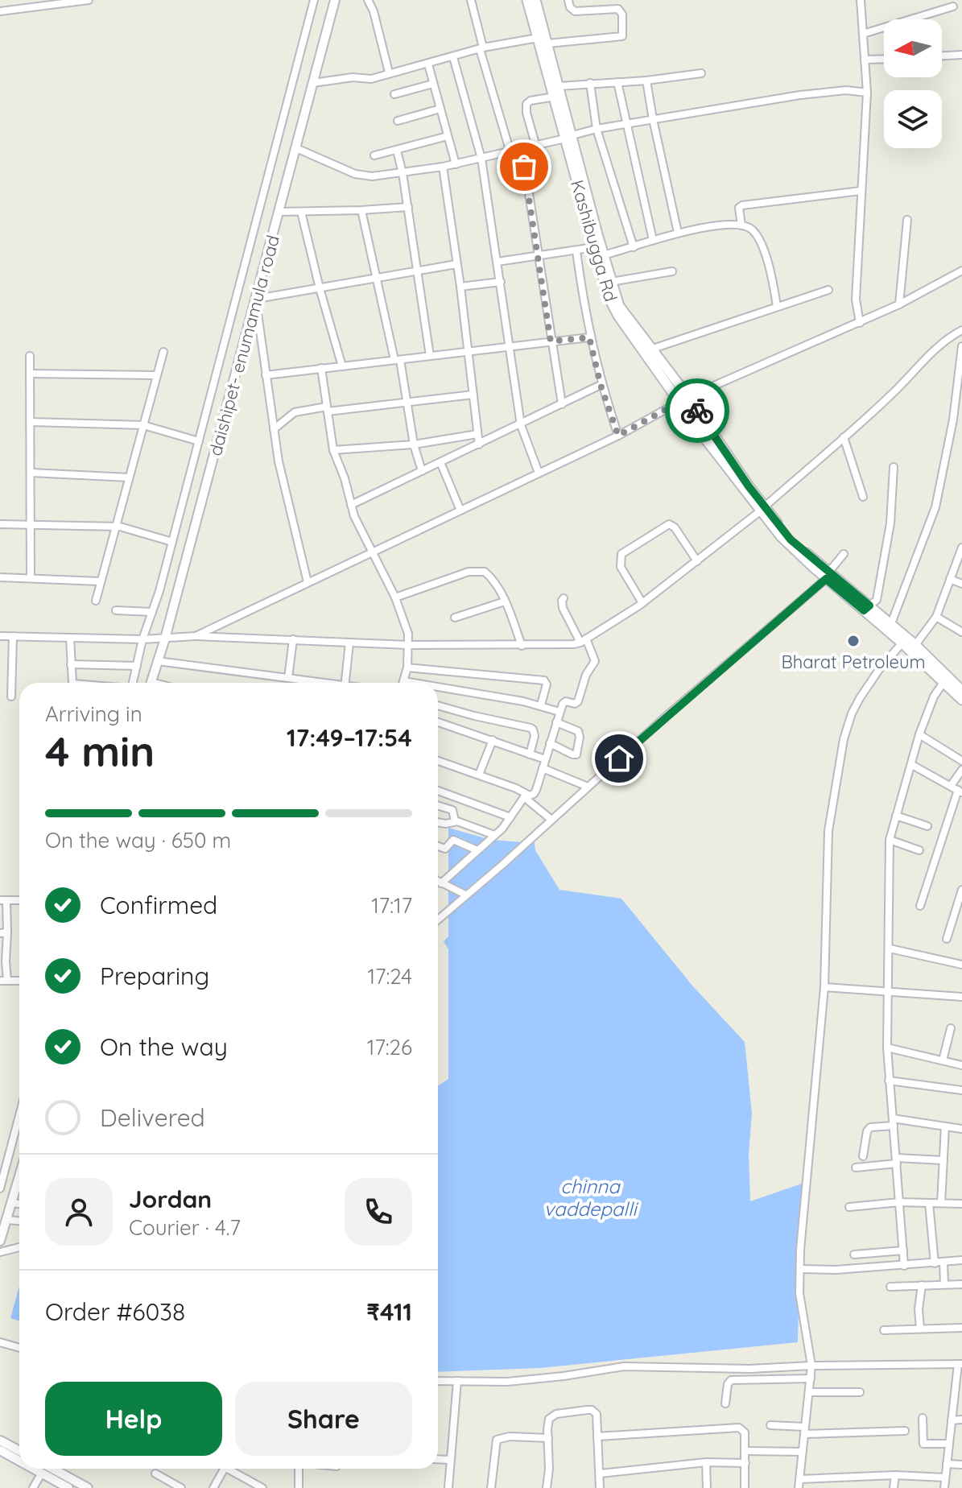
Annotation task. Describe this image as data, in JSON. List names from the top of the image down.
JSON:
{
  "streets": {
    "main road": ["Kashibugga Rd"],
    "street": ["daishipet- enumamula road"]
  },
  "water": ["chinna vaddepalli"],
  "places": ["Bharat Petroleum"],
  "north": "left",
  "page": {
    "heading": ["4 min", "Arriving in", "17:49–17:54"],
    "panel": [
      "Jordan",
      "Courier · 4.7",
      "Order #6038",
      "₹411"
    ],
    "bar": "On the way · 650 m",
    "list": [
      ["Confirmed", "17:17"],
      ["Preparing", "17:24"],
      ["On the way", "17:26"],
      "Delivered"
    ],
    "buttons": ["Help", "Share"]
  }
}
